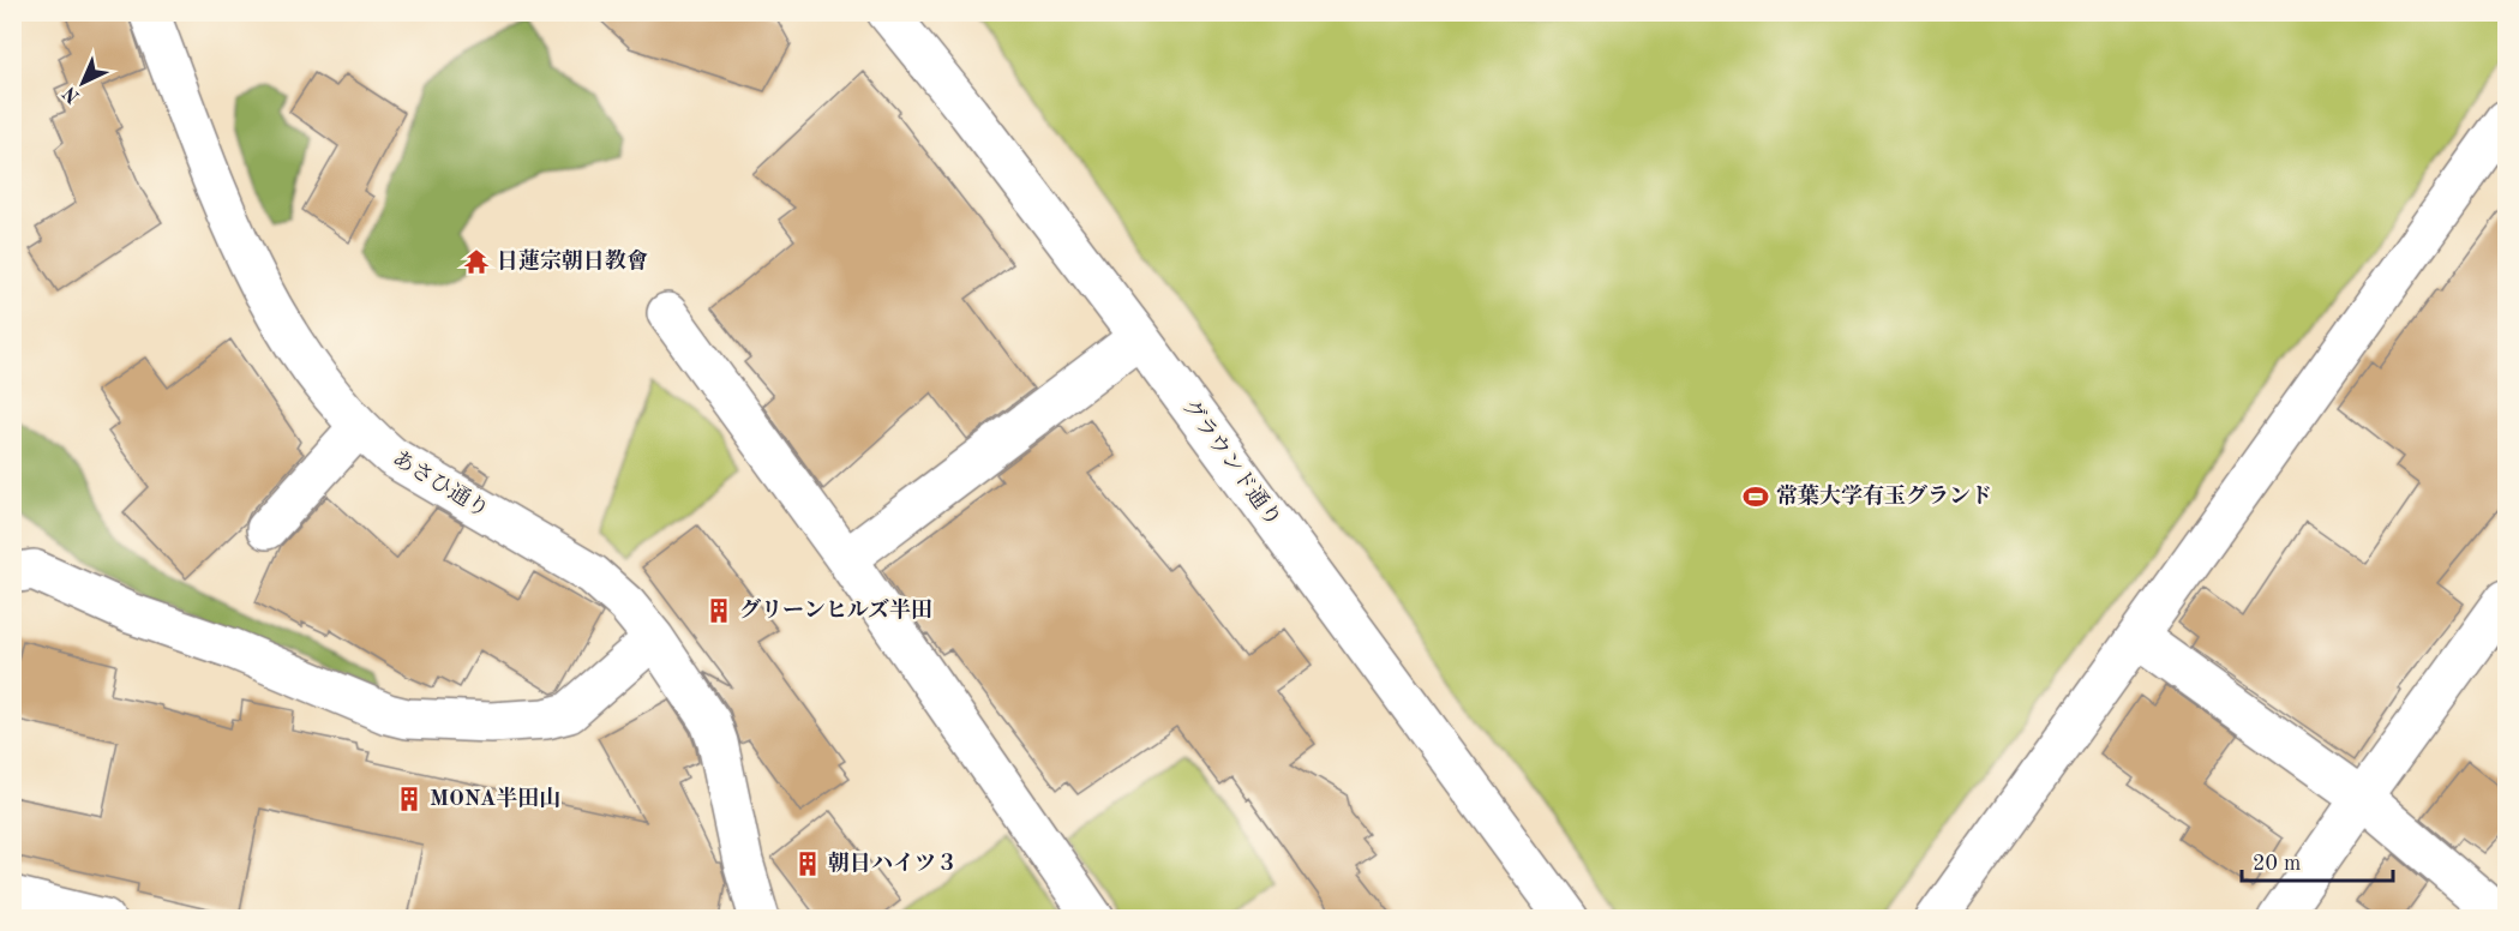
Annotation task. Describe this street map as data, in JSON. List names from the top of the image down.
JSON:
{
  "streets": {
    "street": ["グラウンド通り", "あさひ通り"]
  },
  "places": {
    "temple": ["日蓮宗朝日教會"],
    "sports": ["常葉大学有玉グランド"],
    "building": ["グリーンヒルズ半田", "MONA半田山", "朝日ハイツ３"]
  },
  "scale_bar": "20 m",
  "north": "bottom left"
}
